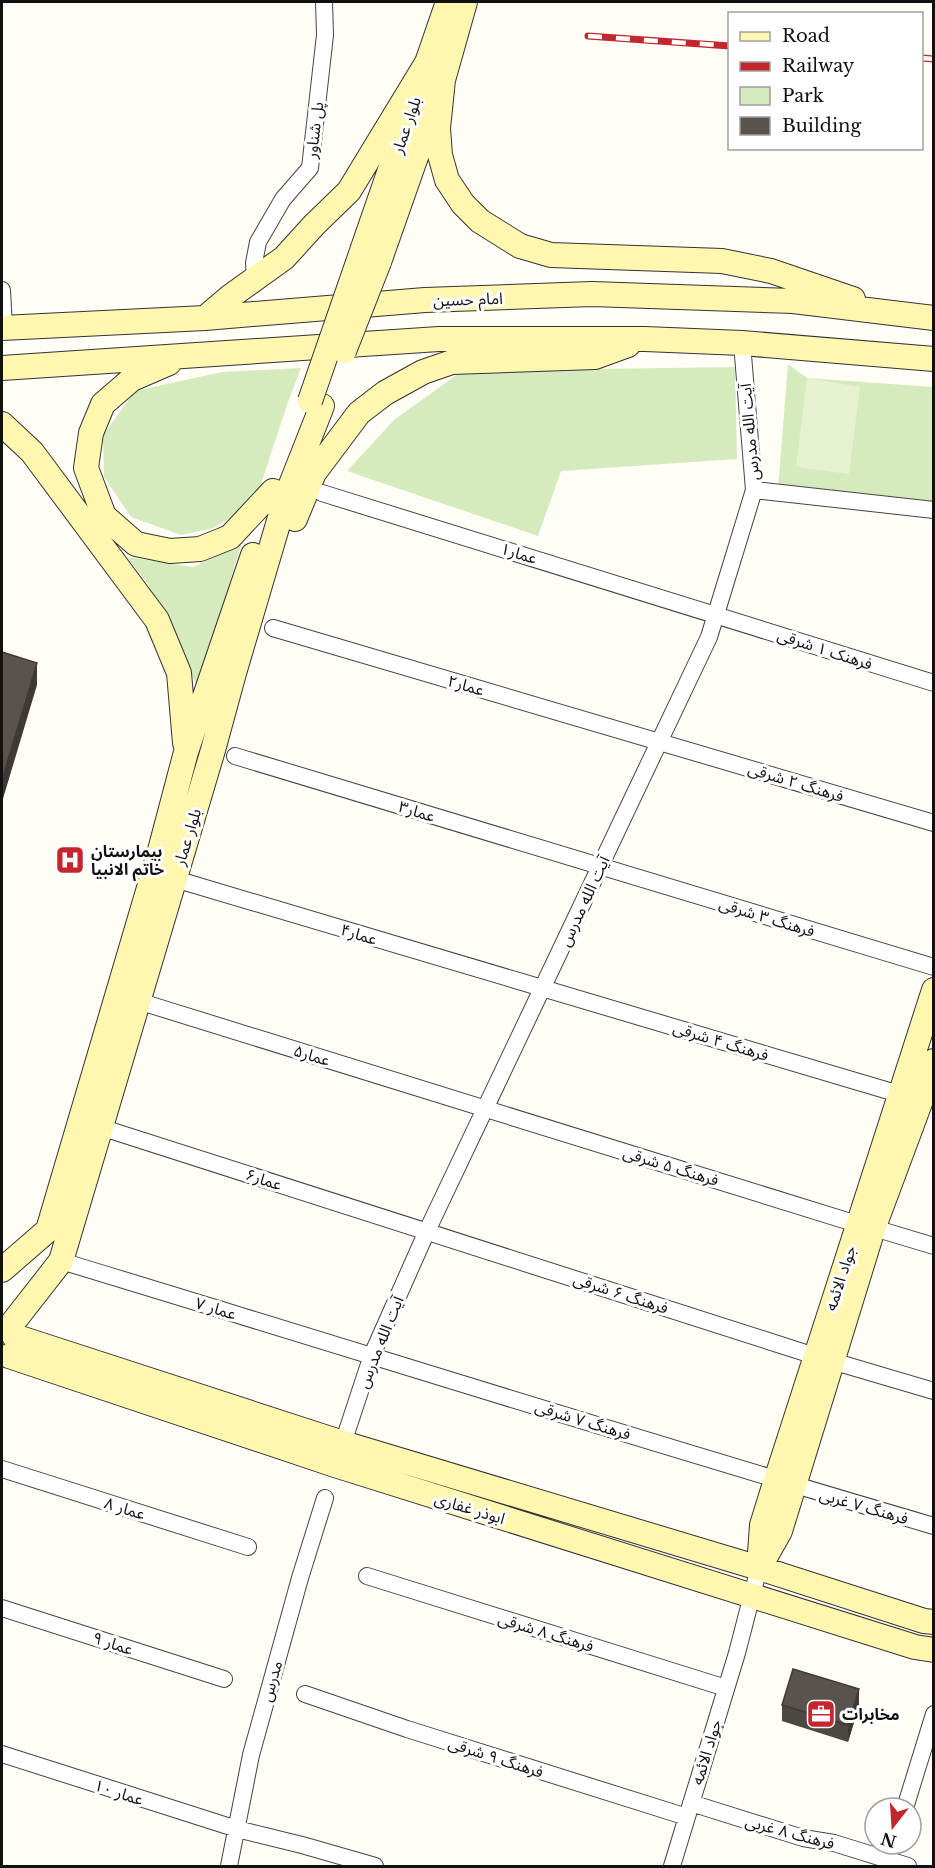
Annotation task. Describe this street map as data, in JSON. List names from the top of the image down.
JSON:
{
  "streets": {
    "main road": [
      "بلوار عمار",
      "امام حسین",
      "جواد الائمه",
      "ابوذر غفاری"
    ],
    "street": [
      "پل شناور",
      "آیت الله مدرس",
      "عمار۱",
      "فرهنک ۱ شرقی",
      "عمار۲",
      "فرهنگ ۲ شرقی",
      "عمار۳",
      "فرهنگ ۳ شرقی",
      "عمار۴",
      "فرهنگ ۴ شرقی",
      "عمار۵",
      "فرهنگ ۵ شرقی",
      "عمار۶",
      "فرهنگ ۶ شرقی",
      "عمار ۷",
      "فرهنگ ۷ شرقی",
      "فرهنگ ۷ غربی",
      "عمار ۸",
      "فرهنگ ۸ شرقی",
      "عمار ۹",
      "مدرس",
      "فرهنگ ۹ شرقی",
      "عمار ۱۰",
      "فرهنگ ۸ غربی"
    ]
  },
  "crossings": [
    ["بلوار عمار", "عمار۴"],
    ["بلوار عمار", "عمار۵"],
    ["بلوار عمار", "عمار۶"],
    ["بلوار عمار", "عمار ۷"],
    ["بلوار عمار", "ابوذر غفاری"],
    ["آیت الله مدرس", "عمار۱"],
    ["آیت الله مدرس", "فرهنک ۱ شرقی"],
    ["آیت الله مدرس", "عمار۲"],
    ["آیت الله مدرس", "فرهنگ ۲ شرقی"],
    ["آیت الله مدرس", "عمار۳"],
    ["آیت الله مدرس", "فرهنگ ۳ شرقی"],
    ["آیت الله مدرس", "عمار۴"],
    ["آیت الله مدرس", "فرهنگ ۴ شرقی"],
    ["آیت الله مدرس", "عمار۵"],
    ["آیت الله مدرس", "فرهنگ ۵ شرقی"],
    ["آیت الله مدرس", "عمار۶"],
    ["آیت الله مدرس", "فرهنگ ۶ شرقی"],
    ["آیت الله مدرس", "عمار ۷"],
    ["آیت الله مدرس", "فرهنگ ۷ شرقی"],
    ["آیت الله مدرس", "ابوذر غفاری"],
    ["عمار۱", "فرهنک ۱ شرقی"],
    ["عمار۲", "فرهنگ ۲ شرقی"],
    ["عمار۳", "فرهنگ ۳ شرقی"],
    ["عمار۴", "فرهنگ ۴ شرقی"],
    ["فرهنگ ۴ شرقی", "جواد الائمه"],
    ["عمار۵", "فرهنگ ۵ شرقی"],
    ["فرهنگ ۵ شرقی", "جواد الائمه"],
    ["عمار۶", "فرهنگ ۶ شرقی"],
    ["جواد الائمه", "فرهنگ ۶ شرقی"],
    ["جواد الائمه", "فرهنگ ۷ شرقی"],
    ["جواد الائمه", "فرهنگ ۷ غربی"],
    ["جواد الائمه", "ابوذر غفاری"],
    ["جواد الائمه", "فرهنگ ۸ شرقی"],
    ["جواد الائمه", "فرهنگ ۹ شرقی"],
    ["جواد الائمه", "فرهنگ ۸ غربی"],
    ["عمار ۷", "فرهنگ ۷ شرقی"],
    ["فرهنگ ۷ شرقی", "فرهنگ ۷ غربی"],
    ["مدرس", "عمار ۱۰"],
    ["فرهنگ ۹ شرقی", "فرهنگ ۸ غربی"]
  ],
  "places": {
    "hospital": ["بیمارستان خاتم الانبیا"],
    "office": ["مخابرات"]
  },
  "legend": [
    "Road",
    "Railway",
    "Park",
    "Building"
  ],
  "north": "bottom"
}
